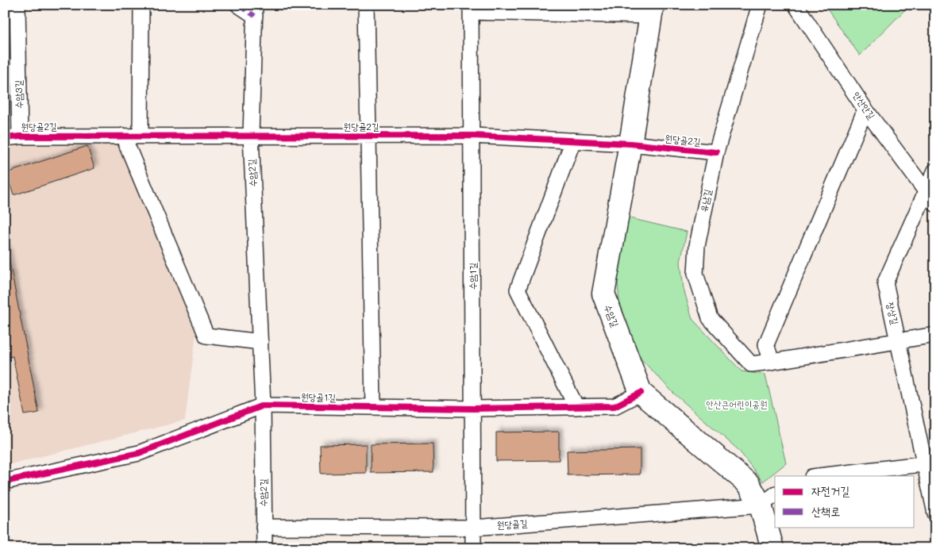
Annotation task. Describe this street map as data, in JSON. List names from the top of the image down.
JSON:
{
  "streets": {
    "street": [
      "수암3길",
      "안산안길",
      "원당골2길",
      "수암2길",
      "유남길",
      "수암1길",
      "장상길",
      "수암길",
      "원당골1길",
      "원당골길"
    ]
  },
  "crossings": [
    ["수암3길", "원당골2길"],
    ["안산안길", "장상길"],
    ["원당골2길", "수암2길"],
    ["원당골2길", "유남길"],
    ["원당골2길", "수암1길"],
    ["원당골2길", "수암길"],
    ["수암2길", "원당골1길"],
    ["수암2길", "원당골길"],
    ["유남길", "장상길"],
    ["수암1길", "원당골1길"],
    ["수암1길", "원당골길"],
    ["수암길", "원당골1길"],
    ["수암길", "원당골길"]
  ],
  "parks": ["안산큰어린이공원"],
  "legend": ["자전거길", "산책로"]
}
